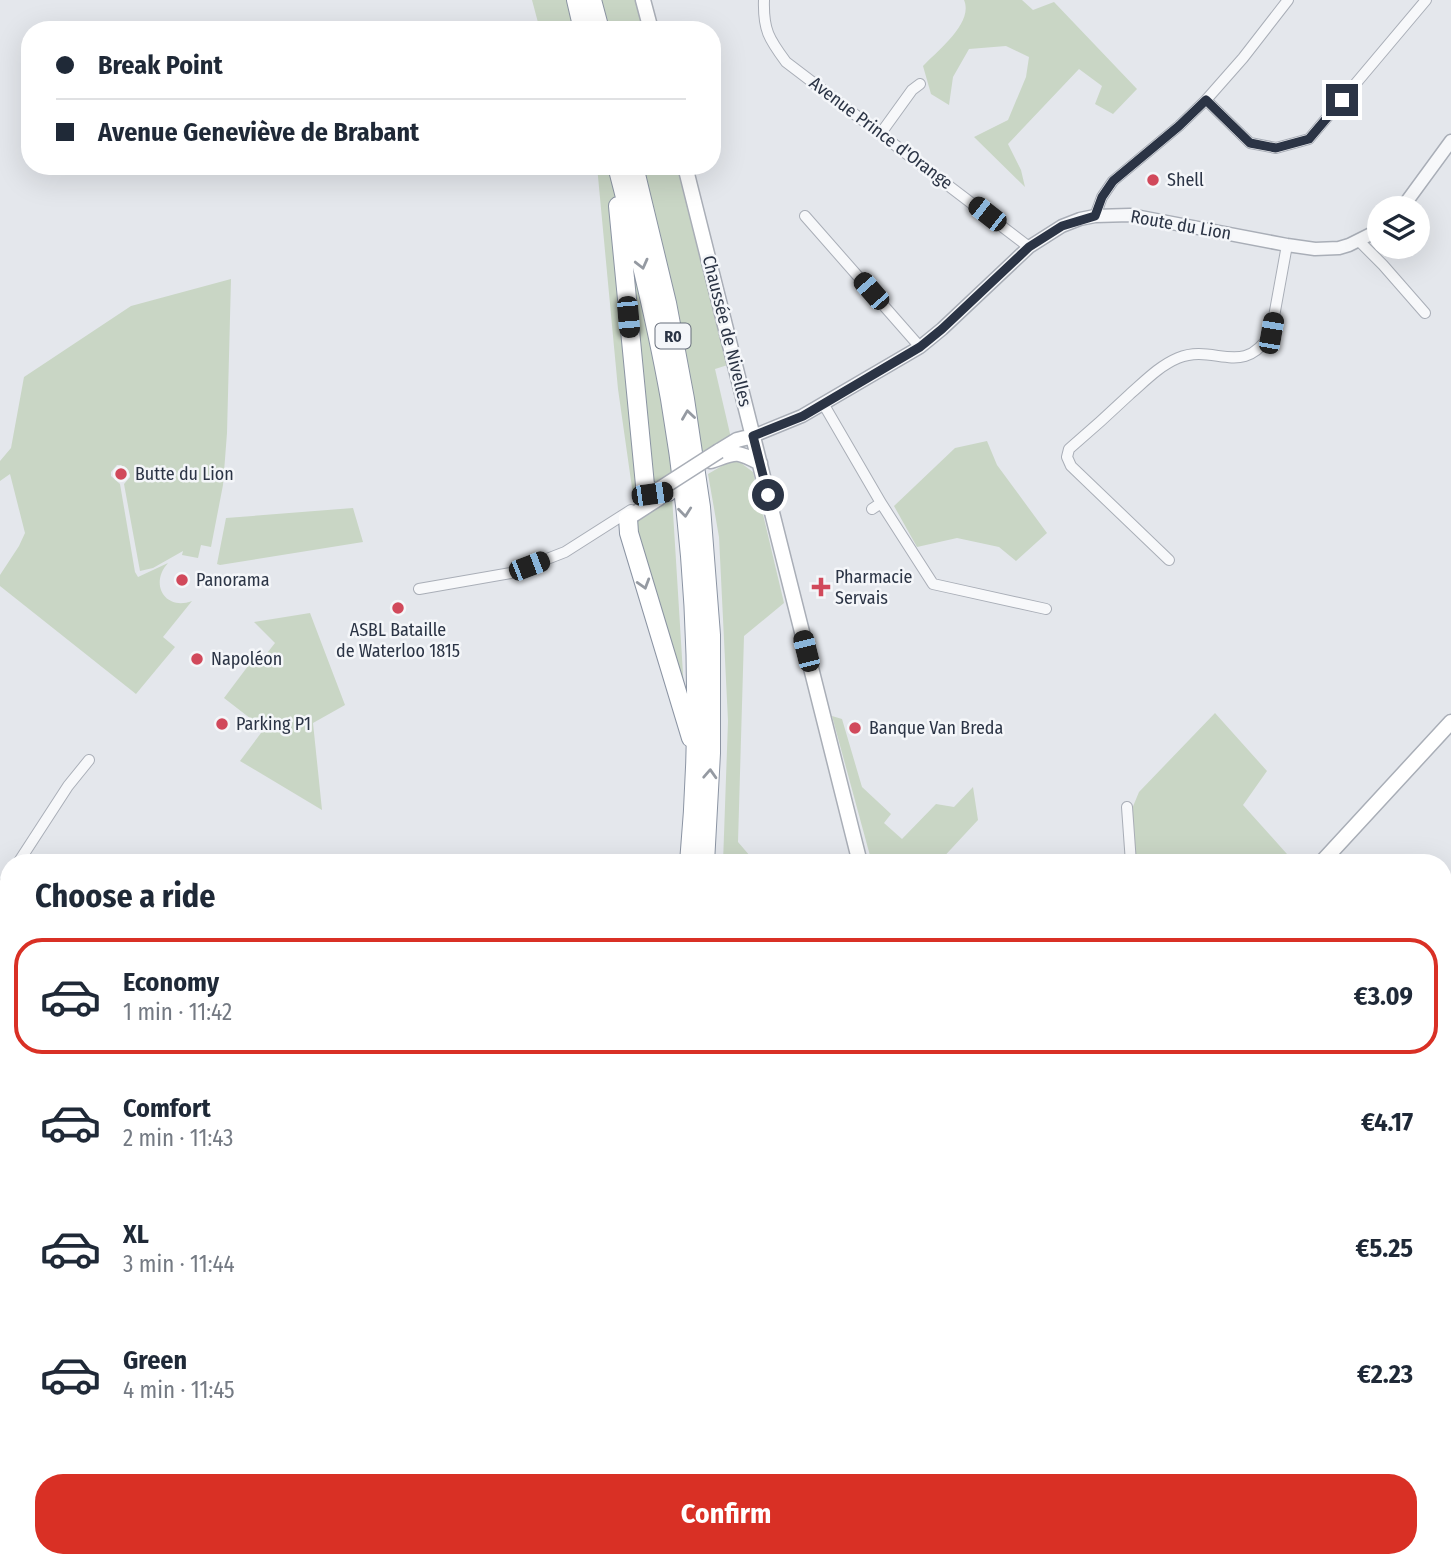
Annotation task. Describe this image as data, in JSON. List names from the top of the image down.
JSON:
{
  "streets": {
    "highway": ["R0"],
    "main road": ["Route du Lion", "Chaussée de Nivelles"],
    "street": ["Avenue Prince d'Orange"]
  },
  "crossings": [
    ["Avenue Prince d'Orange", "Route du Lion"],
    ["Route du Lion", "Chaussée de Nivelles"]
  ],
  "places": {
    "other": [
      "Shell",
      "Butte du Lion",
      "Panorama",
      "ASBL Bataille de Waterloo 1815",
      "Napoléon",
      "Parking P1",
      "Banque Van Breda"
    ],
    "health": ["Pharmacie Servais"]
  },
  "page": {
    "banner": ["Break Point", "Avenue Geneviève de Brabant"],
    "heading": "Choose a ride",
    "list": [
      {
        "name": "Economy",
        "note": "1 min · 11:42",
        "value": "€3.09"
      },
      {
        "name": "Comfort",
        "note": "2 min · 11:43",
        "value": "€4.17"
      },
      {
        "name": "XL",
        "note": "3 min · 11:44",
        "value": "€5.25"
      },
      {
        "name": "Green",
        "note": "4 min · 11:45",
        "value": "€2.23"
      }
    ],
    "buttons": "Confirm"
  }
}
